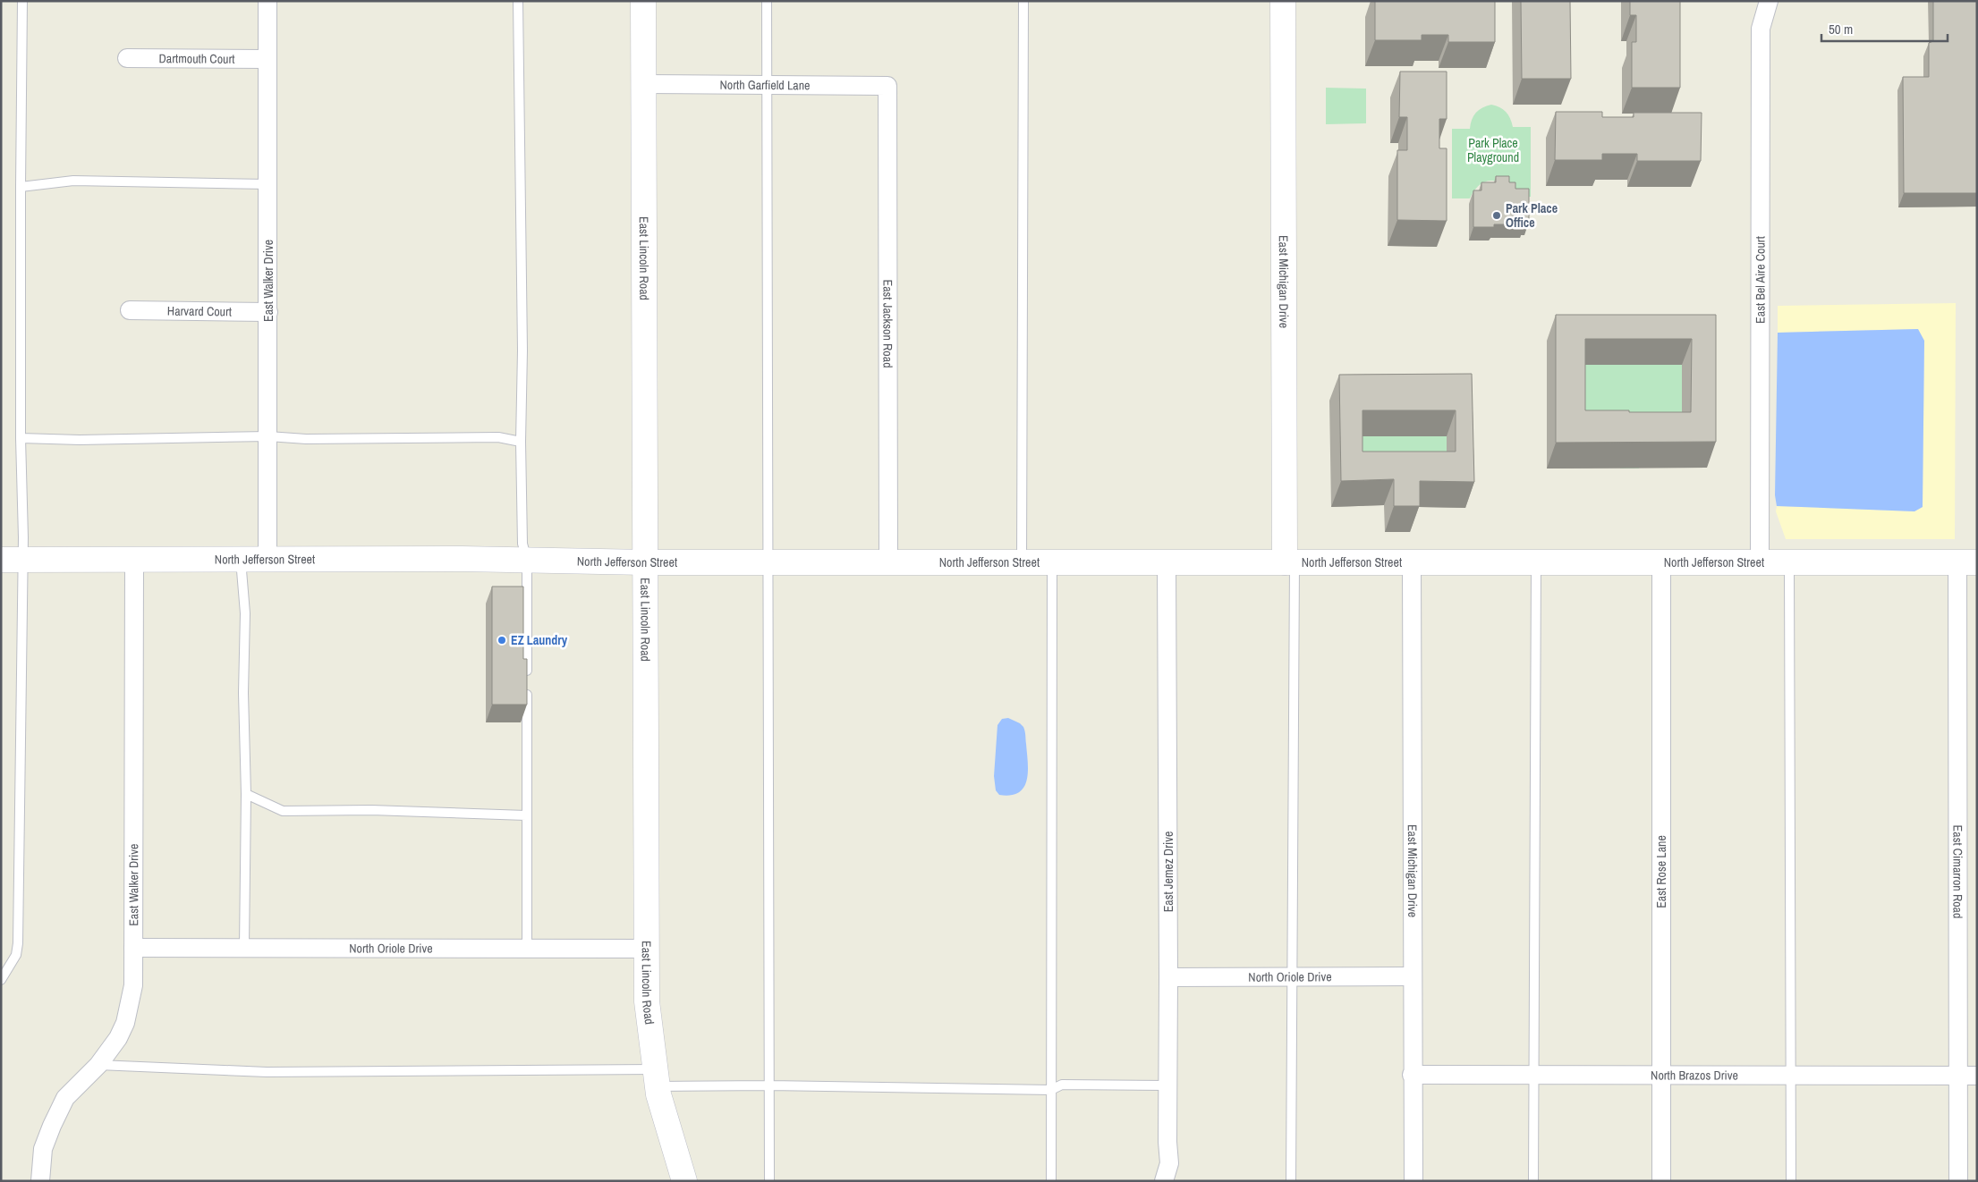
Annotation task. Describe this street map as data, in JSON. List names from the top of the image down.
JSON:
{
  "streets": {
    "street": [
      "Dartmouth Court",
      "North Garfield Lane",
      "East Lincoln Road",
      "East Walker Drive",
      "East Bel Aire Court",
      "East Michigan Drive",
      "Harvard Court",
      "East Jackson Road",
      "North Jefferson Street",
      "East Jemez Drive",
      "East Rose Lane",
      "East Cimarron Road",
      "North Oriole Drive",
      "North Brazos Drive"
    ]
  },
  "crossings": [
    ["Dartmouth Court", "East Walker Drive"],
    ["North Garfield Lane", "East Lincoln Road"],
    ["North Garfield Lane", "East Jackson Road"],
    ["East Lincoln Road", "North Jefferson Street"],
    ["East Lincoln Road", "North Oriole Drive"],
    ["East Walker Drive", "Harvard Court"],
    ["East Walker Drive", "North Jefferson Street"],
    ["East Walker Drive", "North Oriole Drive"],
    ["East Bel Aire Court", "North Jefferson Street"],
    ["East Michigan Drive", "North Jefferson Street"],
    ["East Michigan Drive", "North Oriole Drive"],
    ["East Michigan Drive", "North Brazos Drive"],
    ["East Jackson Road", "North Jefferson Street"],
    ["North Jefferson Street", "East Jemez Drive"],
    ["North Jefferson Street", "East Rose Lane"],
    ["North Jefferson Street", "East Cimarron Road"],
    ["East Jemez Drive", "North Oriole Drive"],
    ["East Rose Lane", "North Brazos Drive"],
    ["East Cimarron Road", "North Brazos Drive"]
  ],
  "parks": ["Park Place Playground"],
  "places": ["Park Place Office", "EZ Laundry"],
  "scale_bar": "50 m"
}
